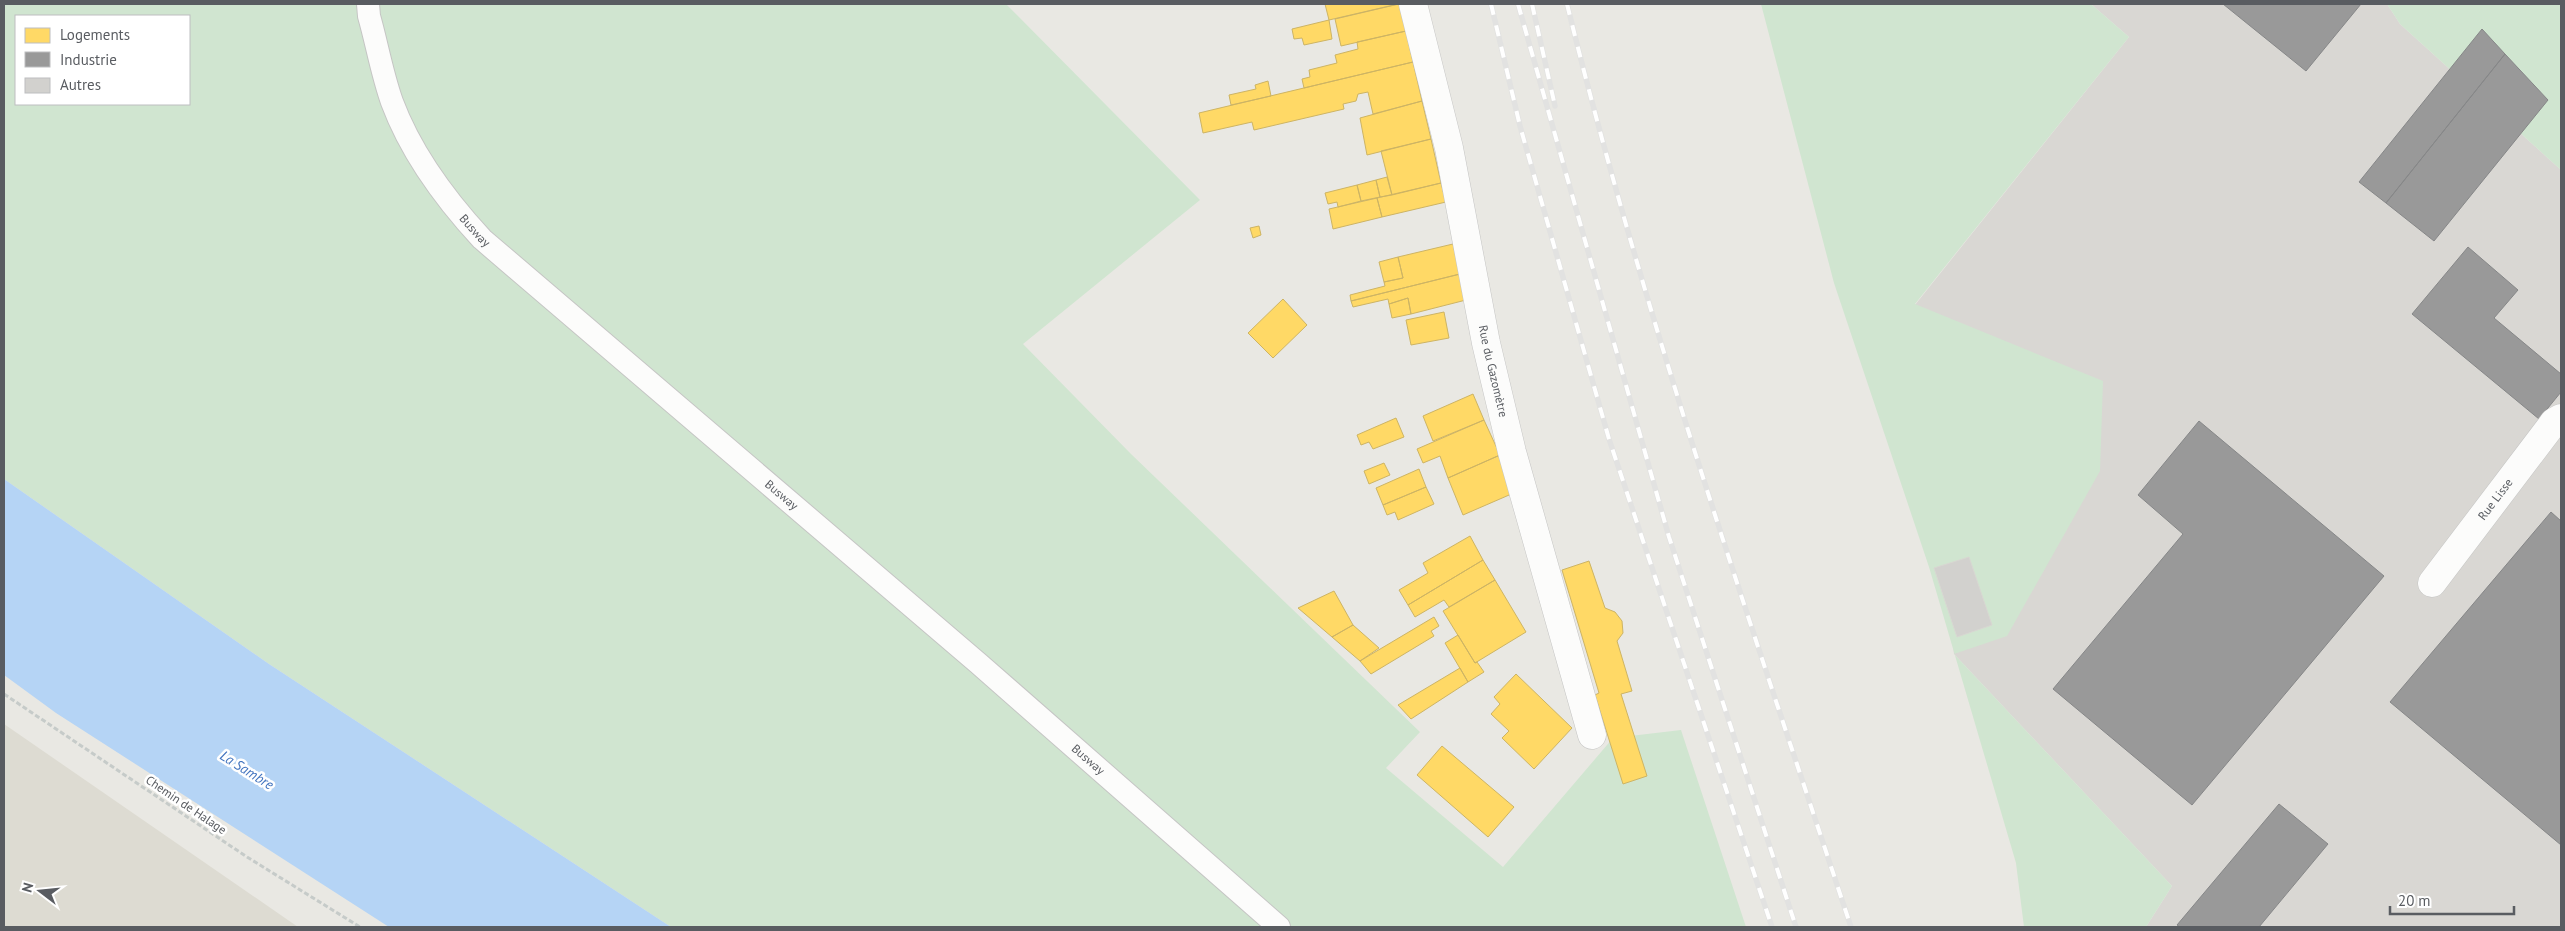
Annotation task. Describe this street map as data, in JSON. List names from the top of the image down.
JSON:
{
  "streets": {
    "street": ["Rue du Gazomètre", "Rue Lisse"],
    "lane": ["Busway"],
    "path": ["Chemin de Halage"]
  },
  "water": ["La Sambre"],
  "legend": ["Logements", "Industrie", "Autres"],
  "scale_bar": "20 m",
  "north": "left"
}
